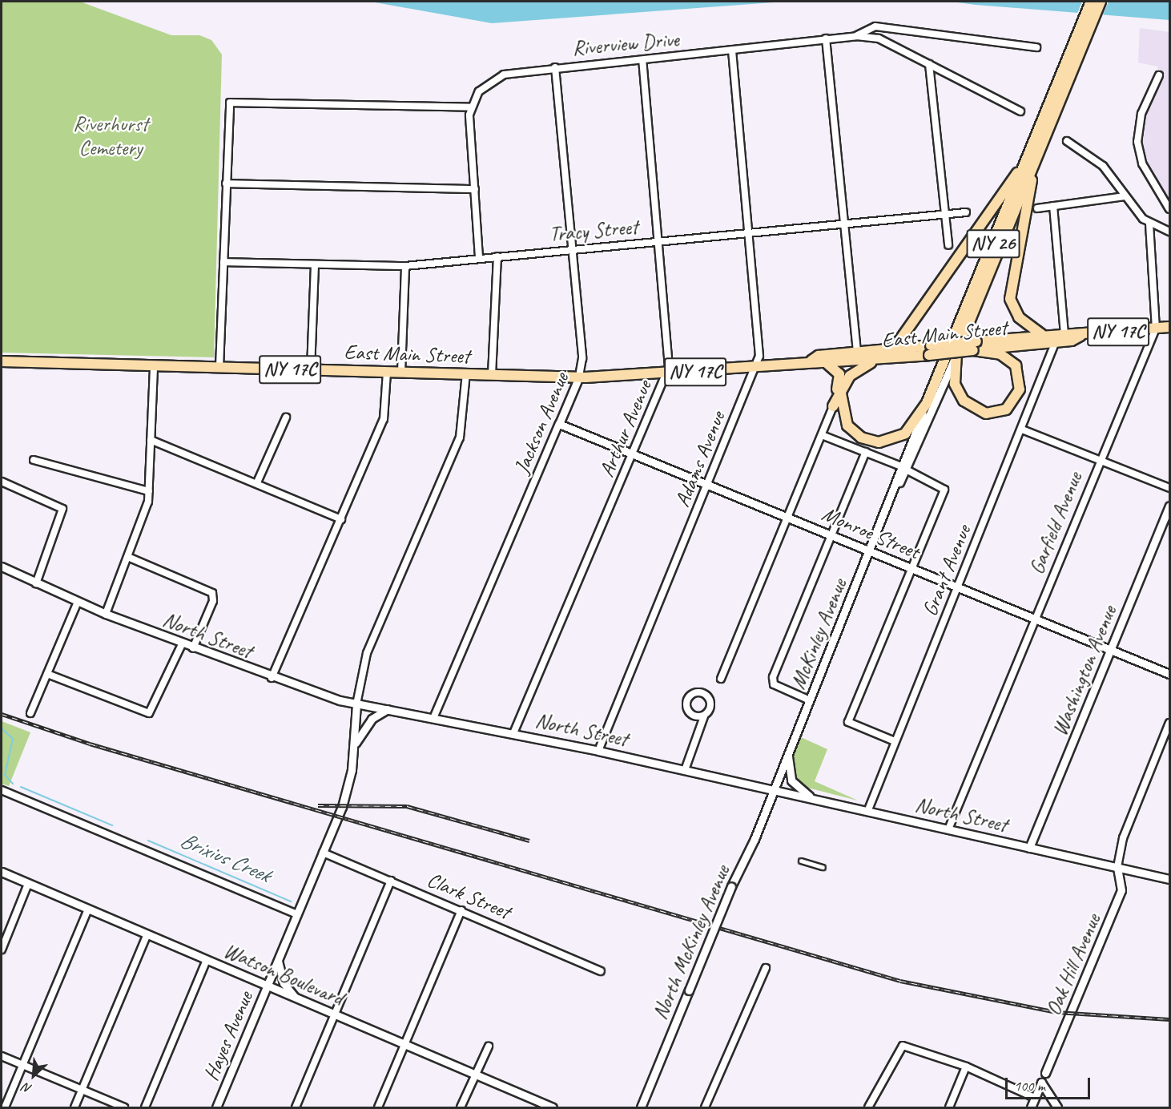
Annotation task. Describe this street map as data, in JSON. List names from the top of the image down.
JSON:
{
  "streets": {
    "main road": ["NY 26", "NY 17C", "East Main Street"],
    "street": [
      "Riverview Drive",
      "Tracy Street",
      "Jackson Avenue",
      "Arthur Avenue",
      "Adams Avenue",
      "Garfield Avenue",
      "Monroe Street",
      "Grant Avenue",
      "McKinley Avenue",
      "North Street",
      "Washington Avenue",
      "Clark Street",
      "North McKinley Avenue",
      "Oak Hill Avenue",
      "Watson Boulevard",
      "Hayes Avenue"
    ]
  },
  "crossings": [
    ["Riverview Drive", "Jackson Avenue"],
    ["Riverview Drive", "Arthur Avenue"],
    ["Riverview Drive", "Adams Avenue"],
    ["Tracy Street", "Jackson Avenue"],
    ["Tracy Street", "Arthur Avenue"],
    ["Tracy Street", "Adams Avenue"],
    ["NY 26", "East Main Street"],
    ["NY 26", "McKinley Avenue"],
    ["East Main Street", "Jackson Avenue"],
    ["East Main Street", "Arthur Avenue"],
    ["East Main Street", "Adams Avenue"],
    ["East Main Street", "Garfield Avenue"],
    ["East Main Street", "Grant Avenue"],
    ["Jackson Avenue", "Monroe Street"],
    ["Jackson Avenue", "North Street"],
    ["Arthur Avenue", "Monroe Street"],
    ["Arthur Avenue", "North Street"],
    ["Adams Avenue", "Monroe Street"],
    ["Adams Avenue", "North Street"],
    ["Garfield Avenue", "Monroe Street"],
    ["Garfield Avenue", "North Street"],
    ["Monroe Street", "Grant Avenue"],
    ["Monroe Street", "McKinley Avenue"],
    ["Monroe Street", "Washington Avenue"],
    ["Grant Avenue", "North Street"],
    ["McKinley Avenue", "North Street"],
    ["McKinley Avenue", "North McKinley Avenue"],
    ["North Street", "Washington Avenue"],
    ["North Street", "North McKinley Avenue"],
    ["North Street", "Oak Hill Avenue"],
    ["North Street", "Hayes Avenue"],
    ["Clark Street", "Hayes Avenue"],
    ["Watson Boulevard", "Hayes Avenue"]
  ],
  "water": ["Brixius Creek"],
  "parks": ["Riverhurst Cemetery"],
  "scale_bar": "100 m",
  "north": "bottom left"
}
